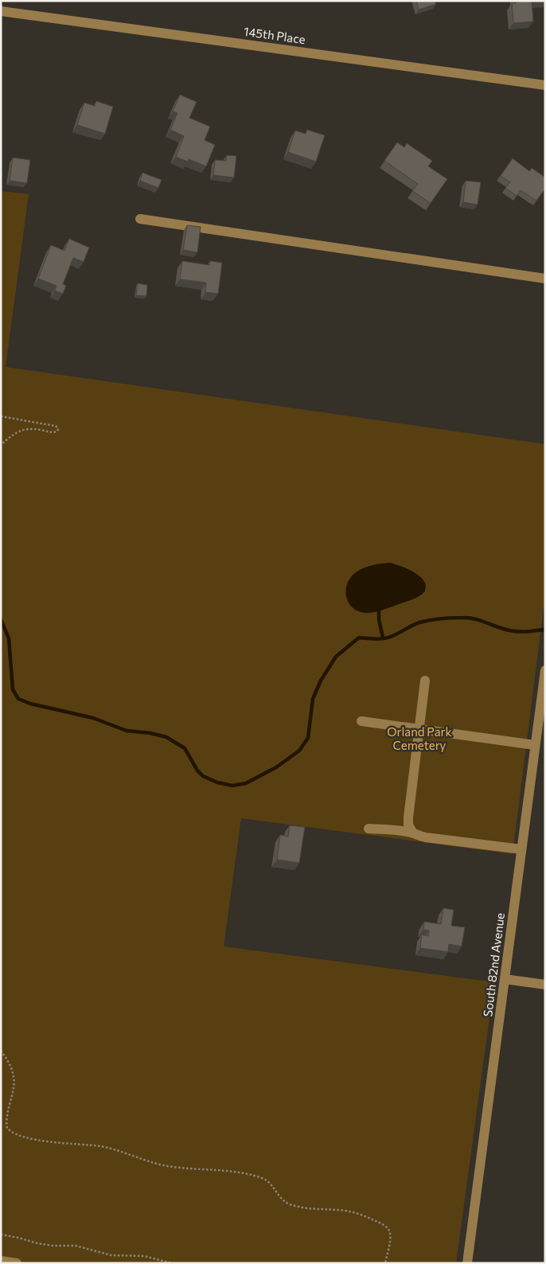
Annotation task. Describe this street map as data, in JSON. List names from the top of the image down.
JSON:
{
  "streets": {
    "street": ["145th Place", "South 82nd Avenue"]
  },
  "parks": ["Orland Park Cemetery"]
}
